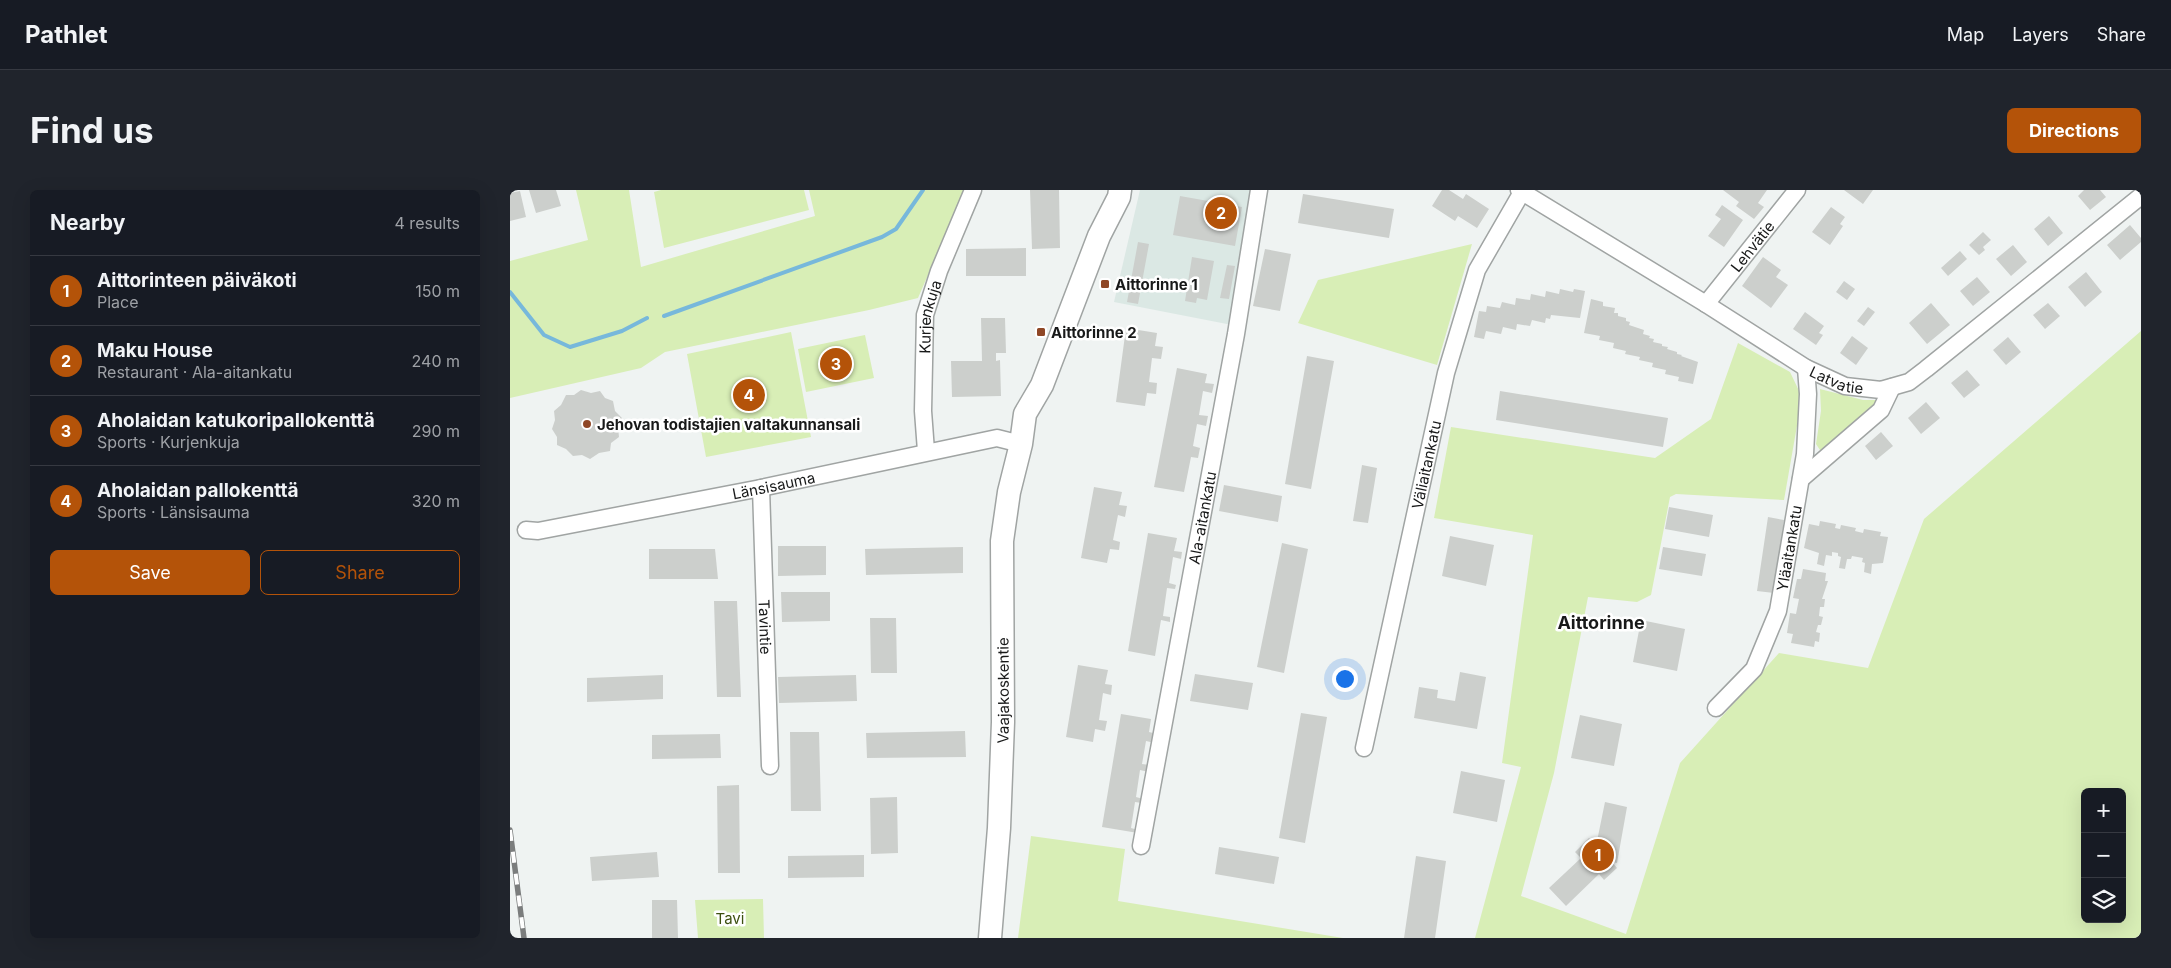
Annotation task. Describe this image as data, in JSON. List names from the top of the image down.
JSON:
{
  "streets": {
    "main road": ["Vaajakoskentie"],
    "street": [
      "Lehvätie",
      "Kurjenkuja",
      "Latvatie",
      "Väliaitankatu",
      "Länsisauma",
      "Ala-aitankatu",
      "Yläaitankatu",
      "Tavintie"
    ]
  },
  "crossings": [
    ["Lehvätie", "Latvatie"],
    ["Kurjenkuja", "Länsisauma"],
    ["Latvatie", "Väliaitankatu"],
    ["Latvatie", "Yläaitankatu"],
    ["Länsisauma", "Tavintie"],
    ["Länsisauma", "Vaajakoskentie"]
  ],
  "districts": ["Aittorinne"],
  "parks": ["Tavi"],
  "places": {
    "transit": ["Aittorinne 1", "Aittorinne 2"],
    "other": ["Jehovan todistajien valtakunnansali"]
  },
  "page": {
    "header": "Pathlet",
    "nav": ["Map", "Layers", "Share"],
    "buttons": [
      "Directions",
      ["Save", "Share"]
    ],
    "title": "Find us",
    "heading": ["Nearby", "4 results"],
    "pins": [
      "2",
      "3",
      "4",
      "1"
    ],
    "list": [
      {
        "mark": "1",
        "name": "Aittorinteen päiväkoti",
        "note": "Place",
        "value": "150 m"
      },
      {
        "mark": "2",
        "name": "Maku House",
        "note": "Restaurant · Ala-aitankatu",
        "value": "240 m"
      },
      {
        "mark": "3",
        "name": "Aholaidan katukoripallokenttä",
        "note": "Sports · Kurjenkuja",
        "value": "290 m"
      },
      {
        "mark": "4",
        "name": "Aholaidan pallokenttä",
        "note": "Sports · Länsisauma",
        "value": "320 m"
      }
    ],
    "map_buttons": ["+", "−"]
  }
}
